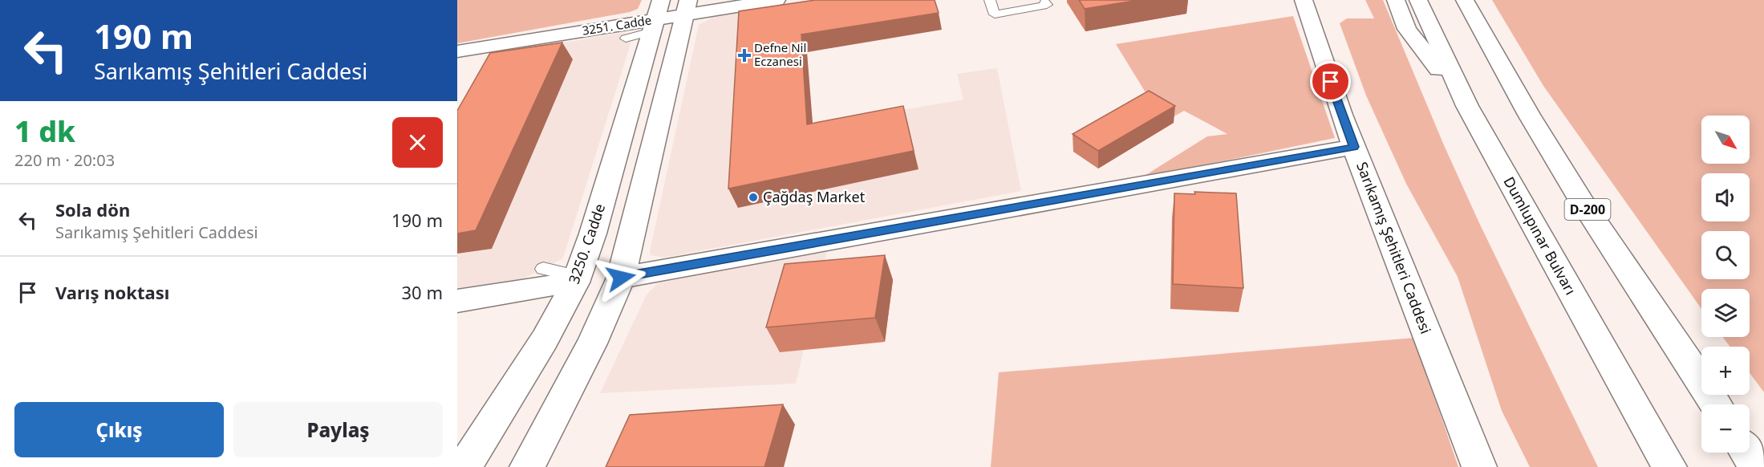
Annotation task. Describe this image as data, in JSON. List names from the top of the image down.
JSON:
{
  "streets": {
    "main road": [
      "3251. Cadde",
      "D-200",
      "Dumlupınar Bulvarı",
      "3250. Cadde",
      "Sarıkamış Şehitleri Caddesi"
    ]
  },
  "crossings": [
    ["3251. Cadde", "3250. Cadde"]
  ],
  "places": {
    "health": ["Defne Nil Eczanesi"],
    "other": ["Çağdaş Market"]
  },
  "north": "bottom right",
  "page": {
    "turn": ["190 m", "Sarıkamış Şehitleri Caddesi"],
    "heading": ["1 dk", "220 m · 20:03"],
    "map_buttons": ["+", "−"],
    "list": [
      {
        "name": "Sola dön",
        "note": "Sarıkamış Şehitleri Caddesi",
        "value": "190 m"
      },
      {
        "name": "Varış noktası",
        "value": "30 m"
      }
    ],
    "buttons": ["Çıkış", "Paylaş"]
  }
}
